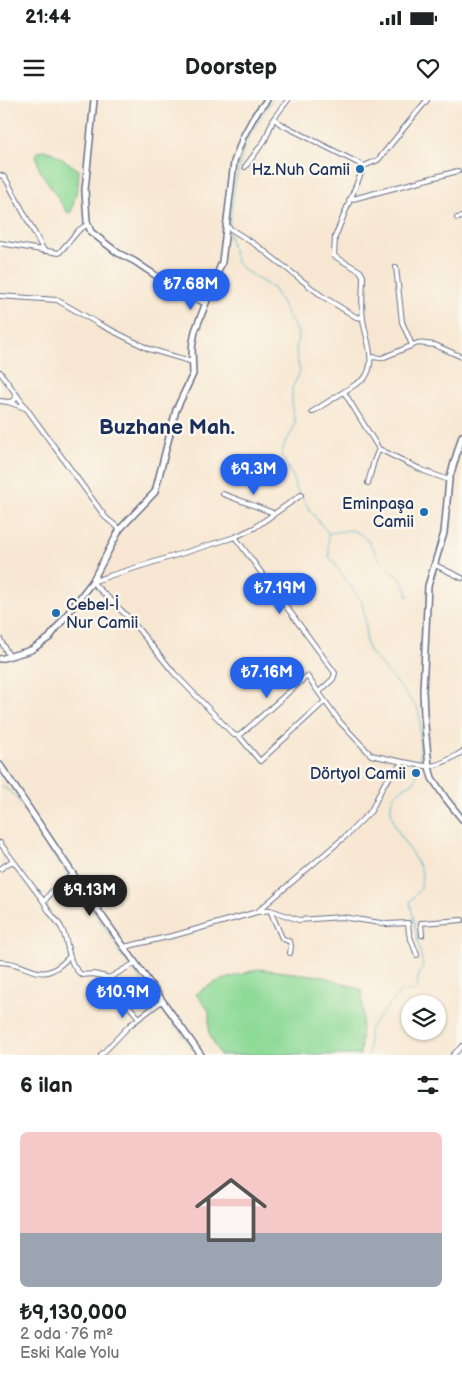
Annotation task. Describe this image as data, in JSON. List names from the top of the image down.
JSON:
{
  "districts": ["Buzhane Mah."],
  "places": [
    "Hz.Nuh Camii",
    "Eminpaşa Camii",
    "Cebel-İ Nur Camii",
    "Dörtyol Camii"
  ],
  "page": {
    "status": "21:44",
    "header": "Doorstep",
    "price": [
      "₺7.68M",
      "₺9.3M",
      "₺7.19M",
      "₺7.16M",
      "₺9.13M",
      "₺10.9M"
    ],
    "heading": "6 ilan",
    "list": [
      {
        "name": "₺9,130,000",
        "note": "2 oda · 76 m² · Eski Kale Yolu"
      }
    ]
  }
}
